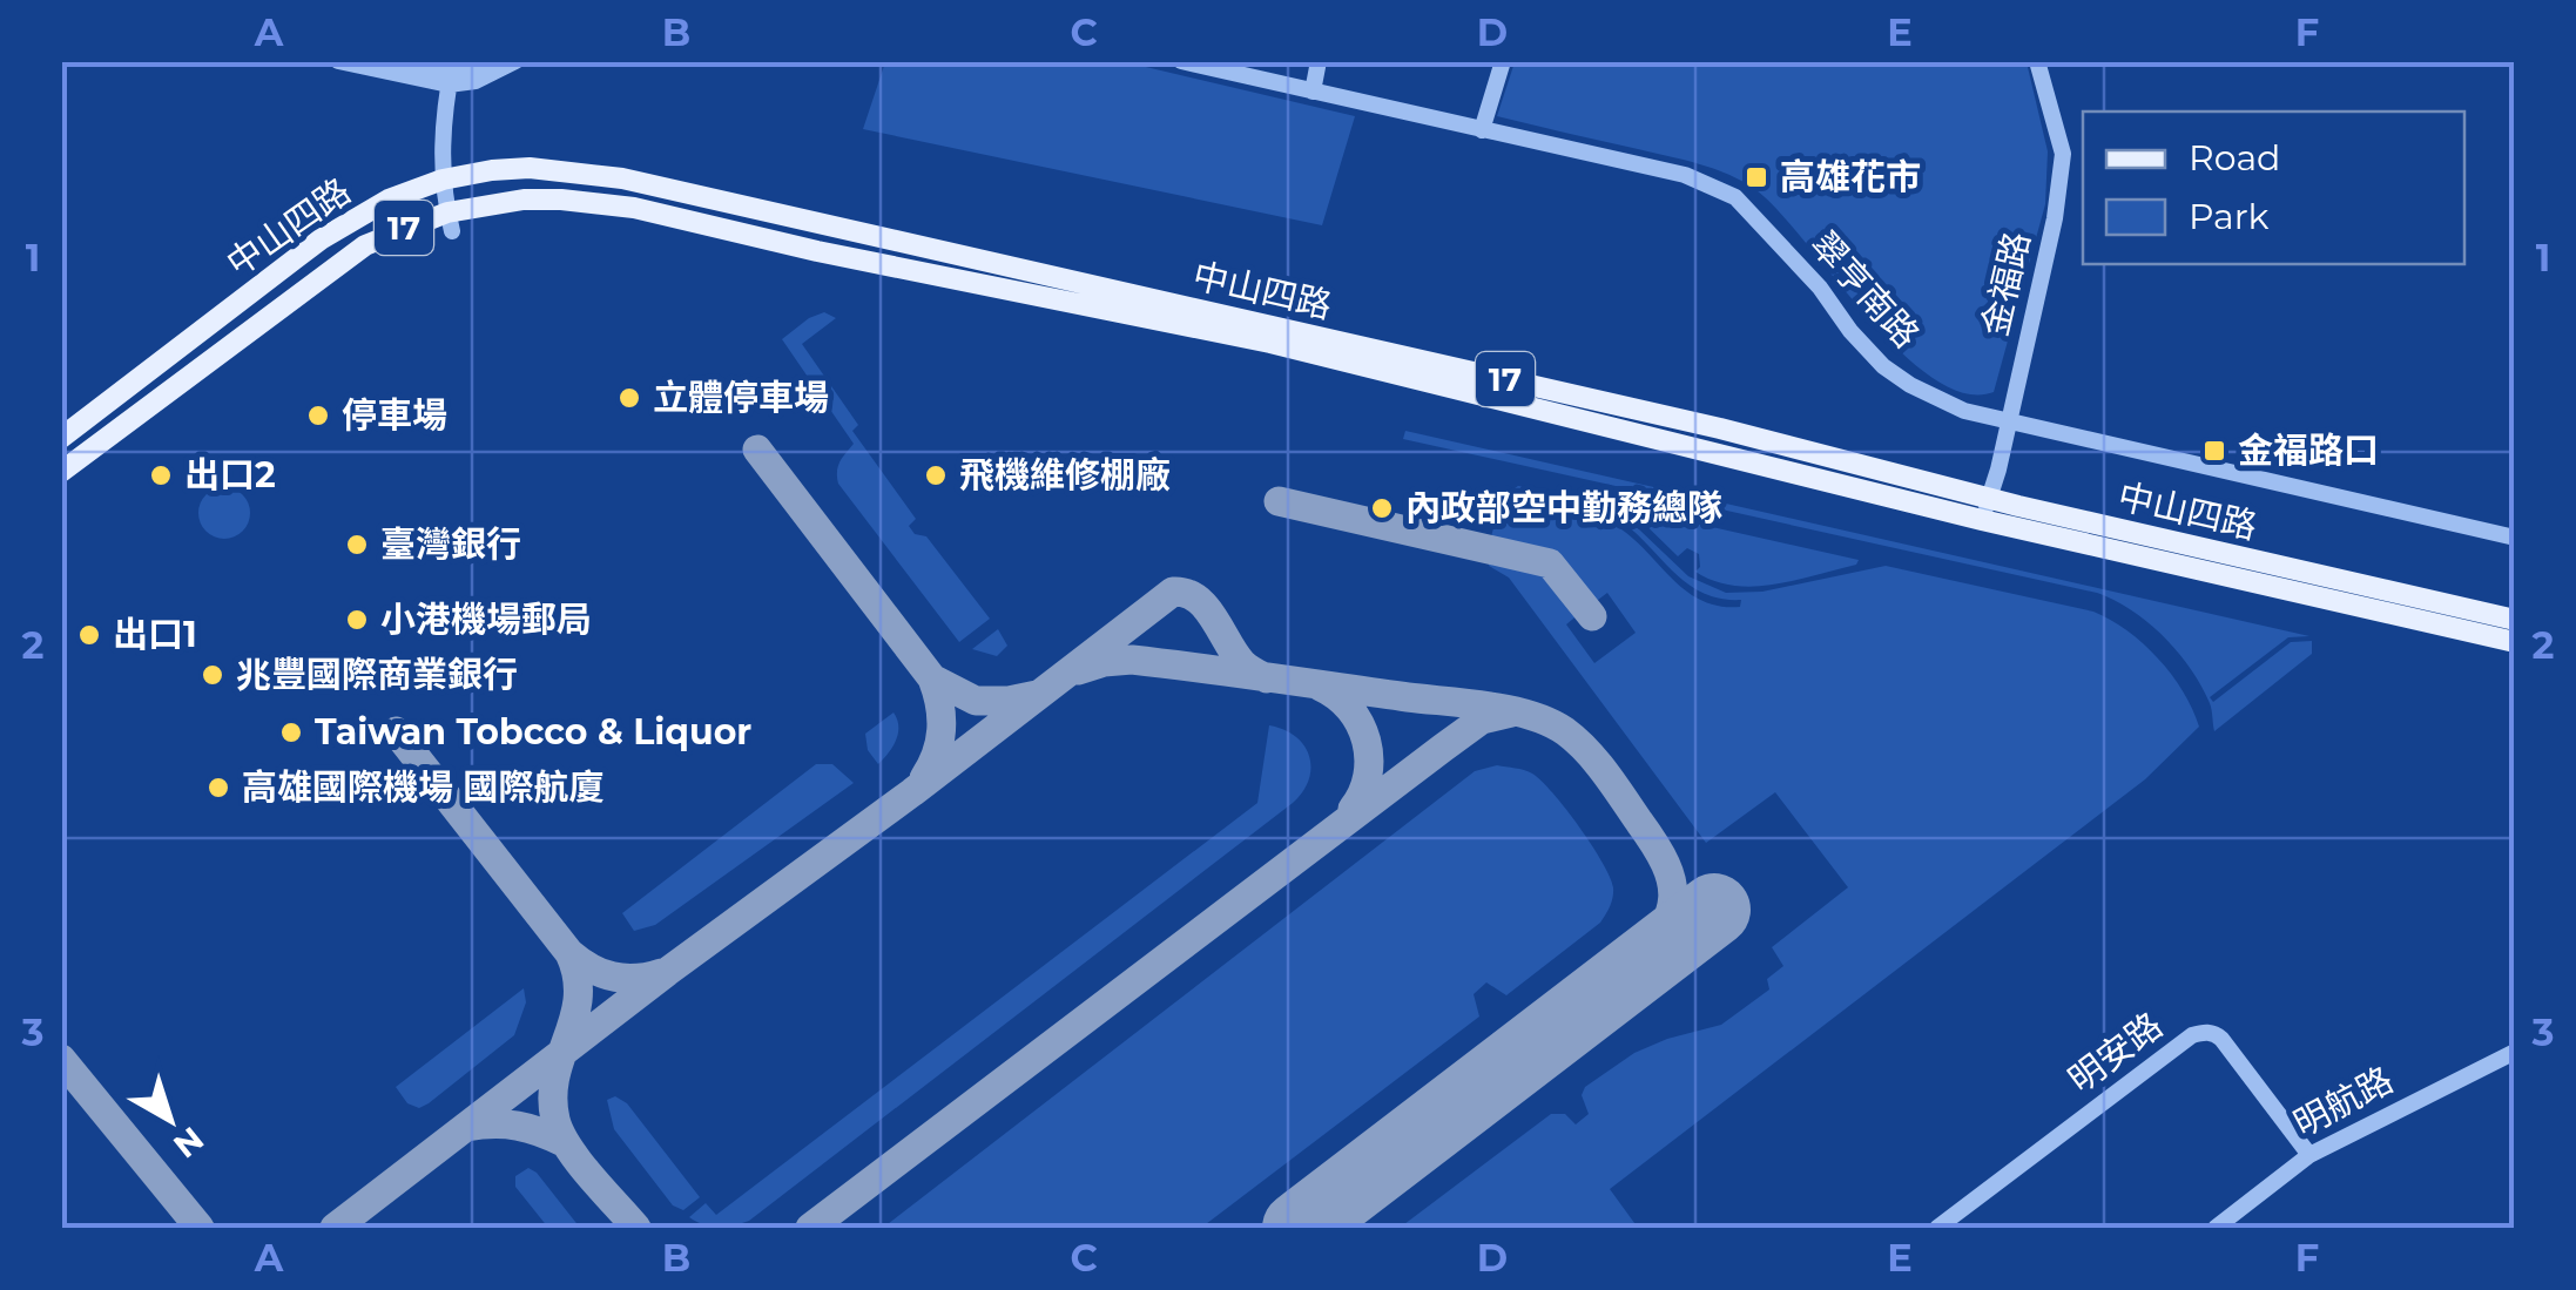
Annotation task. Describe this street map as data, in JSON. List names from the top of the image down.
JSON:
{
  "streets": {
    "main road": ["中山四路", "17"],
    "street": [
      "金福路",
      "翠亨南路",
      "明安路",
      "明航路"
    ]
  },
  "crossings": [
    ["中山四路", "金福路"],
    ["金福路", "翠亨南路"],
    ["明安路", "明航路"]
  ],
  "places": {
    "transit": ["高雄花市", "金福路口"],
    "other": [
      "立體停車場",
      "停車場",
      "出口2",
      "飛機維修棚廠",
      "內政部空中勤務總隊",
      "臺灣銀行",
      "小港機場郵局",
      "出口1",
      "兆豐國際商業銀行",
      "Taiwan Tobcco & Liquor",
      "高雄國際機場 國際航廈"
    ]
  },
  "legend": ["Road", "Park"],
  "north": "bottom right",
  "grid": {
    "columns": [
      "A",
      "B",
      "C",
      "D",
      "E",
      "F"
    ],
    "rows": ["1", "2", "3"]
  }
}
